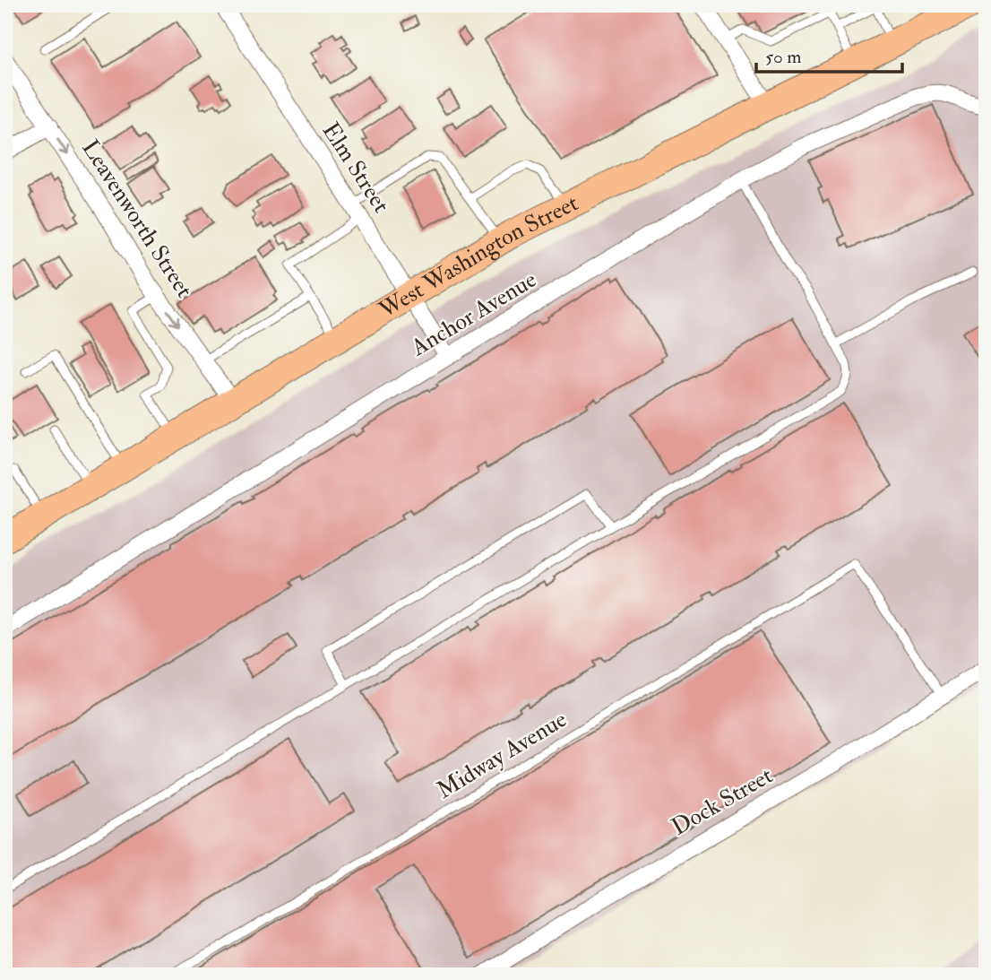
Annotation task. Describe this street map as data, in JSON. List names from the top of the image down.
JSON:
{
  "streets": {
    "main road": ["West Washington Street"],
    "street": [
      "Elm Street",
      "Leavenworth Street",
      "Anchor Avenue",
      "Dock Street"
    ],
    "lane": ["Midway Avenue"]
  },
  "crossings": [
    ["Elm Street", "West Washington Street"],
    ["Elm Street", "Anchor Avenue"],
    ["Leavenworth Street", "West Washington Street"],
    ["Midway Avenue", "Dock Street"]
  ],
  "one_way": ["Leavenworth Street"],
  "scale_bar": "50 m"
}
